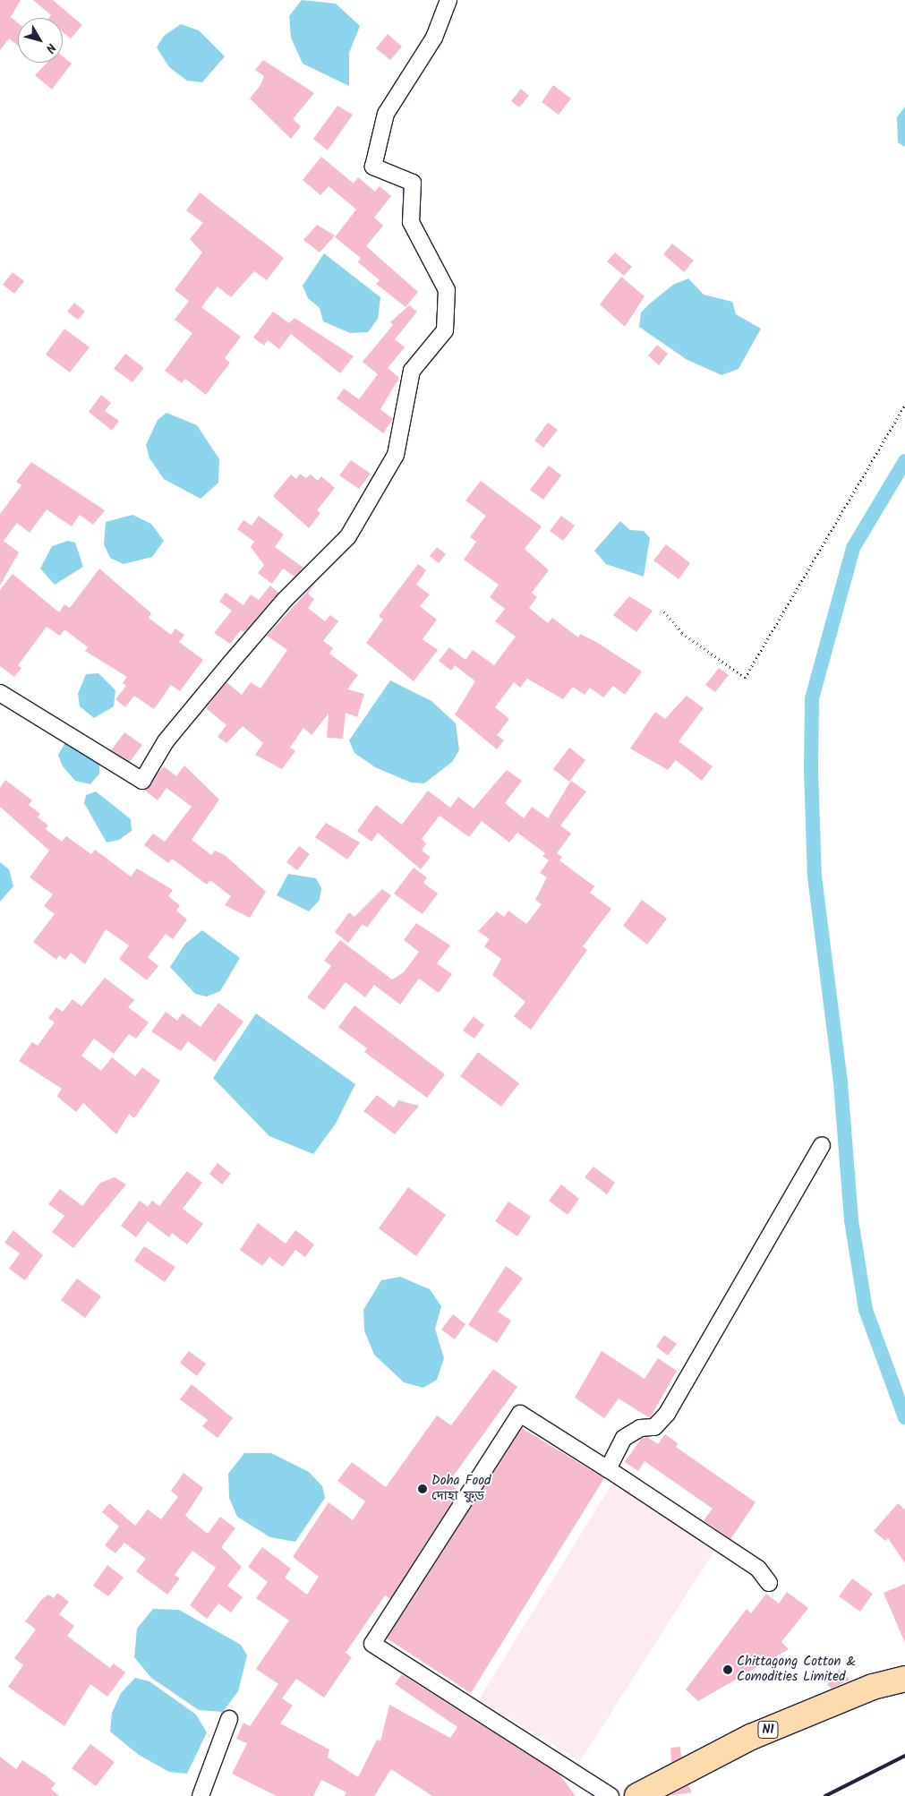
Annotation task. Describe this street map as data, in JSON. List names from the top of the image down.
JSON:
{
  "streets": {
    "highway": ["N1"]
  },
  "places": ["Doha Food দোহা ফুড", "Chittagong Cotton & Comodities Limited"],
  "north": "bottom right"
}
